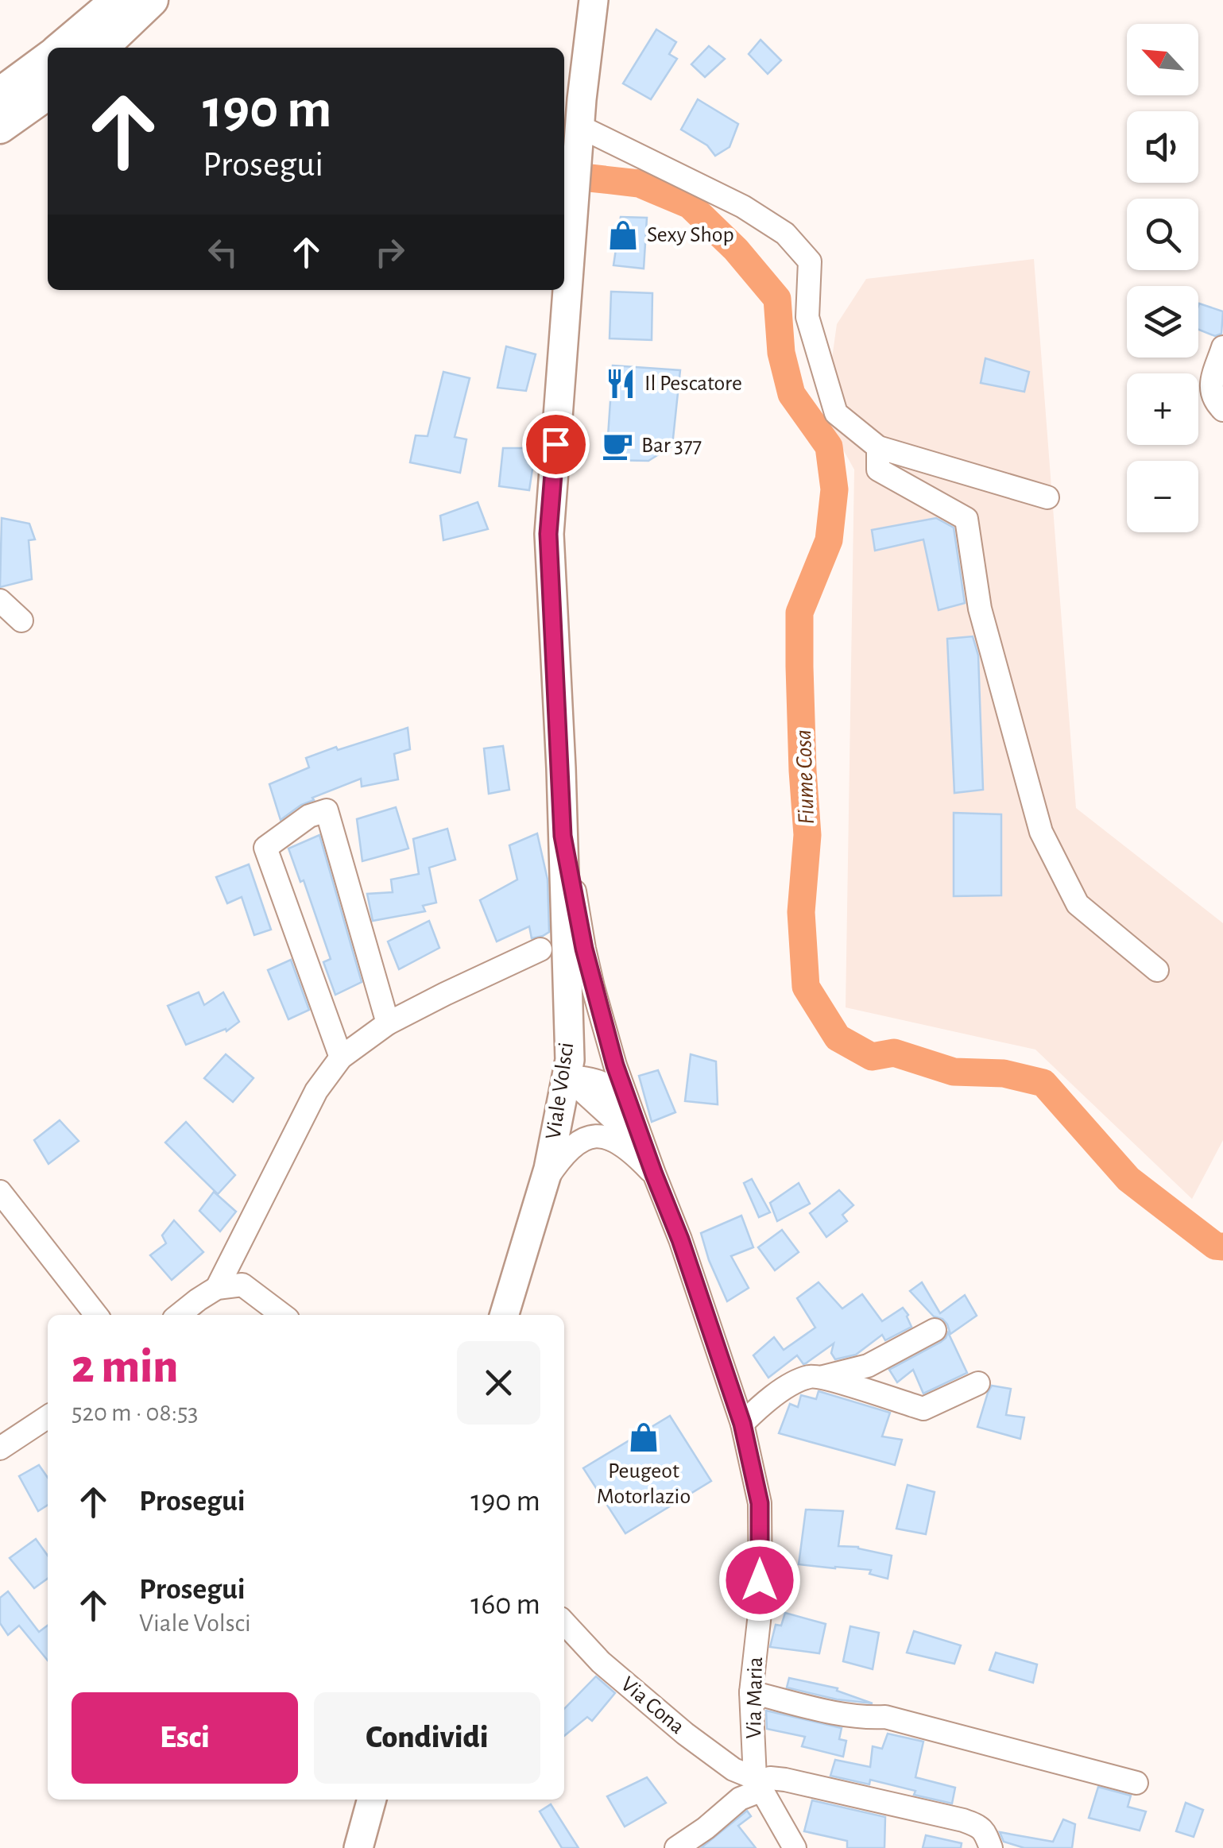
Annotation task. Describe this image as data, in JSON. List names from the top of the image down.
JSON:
{
  "streets": {
    "main road": ["Viale Volsci"],
    "street": ["Via Maria", "Via Cona"]
  },
  "crossings": [
    ["Via Maria", "Via Cona"]
  ],
  "water": ["Fiume Cosa"],
  "places": {
    "shop": ["Sexy Shop", "Peugeot Motorlazio"],
    "restaurant": ["Il Pescatore"],
    "cafe": ["Bar 377"]
  },
  "north": "top left",
  "page": {
    "map_buttons": ["+", "−"],
    "turn": ["190 m", "Prosegui"],
    "heading": ["2 min", "520 m · 08:53"],
    "list": [
      {
        "name": "Prosegui",
        "value": "190 m"
      },
      {
        "name": "Prosegui",
        "note": "Viale Volsci",
        "value": "160 m"
      }
    ],
    "buttons": ["Esci", "Condividi"]
  }
}
